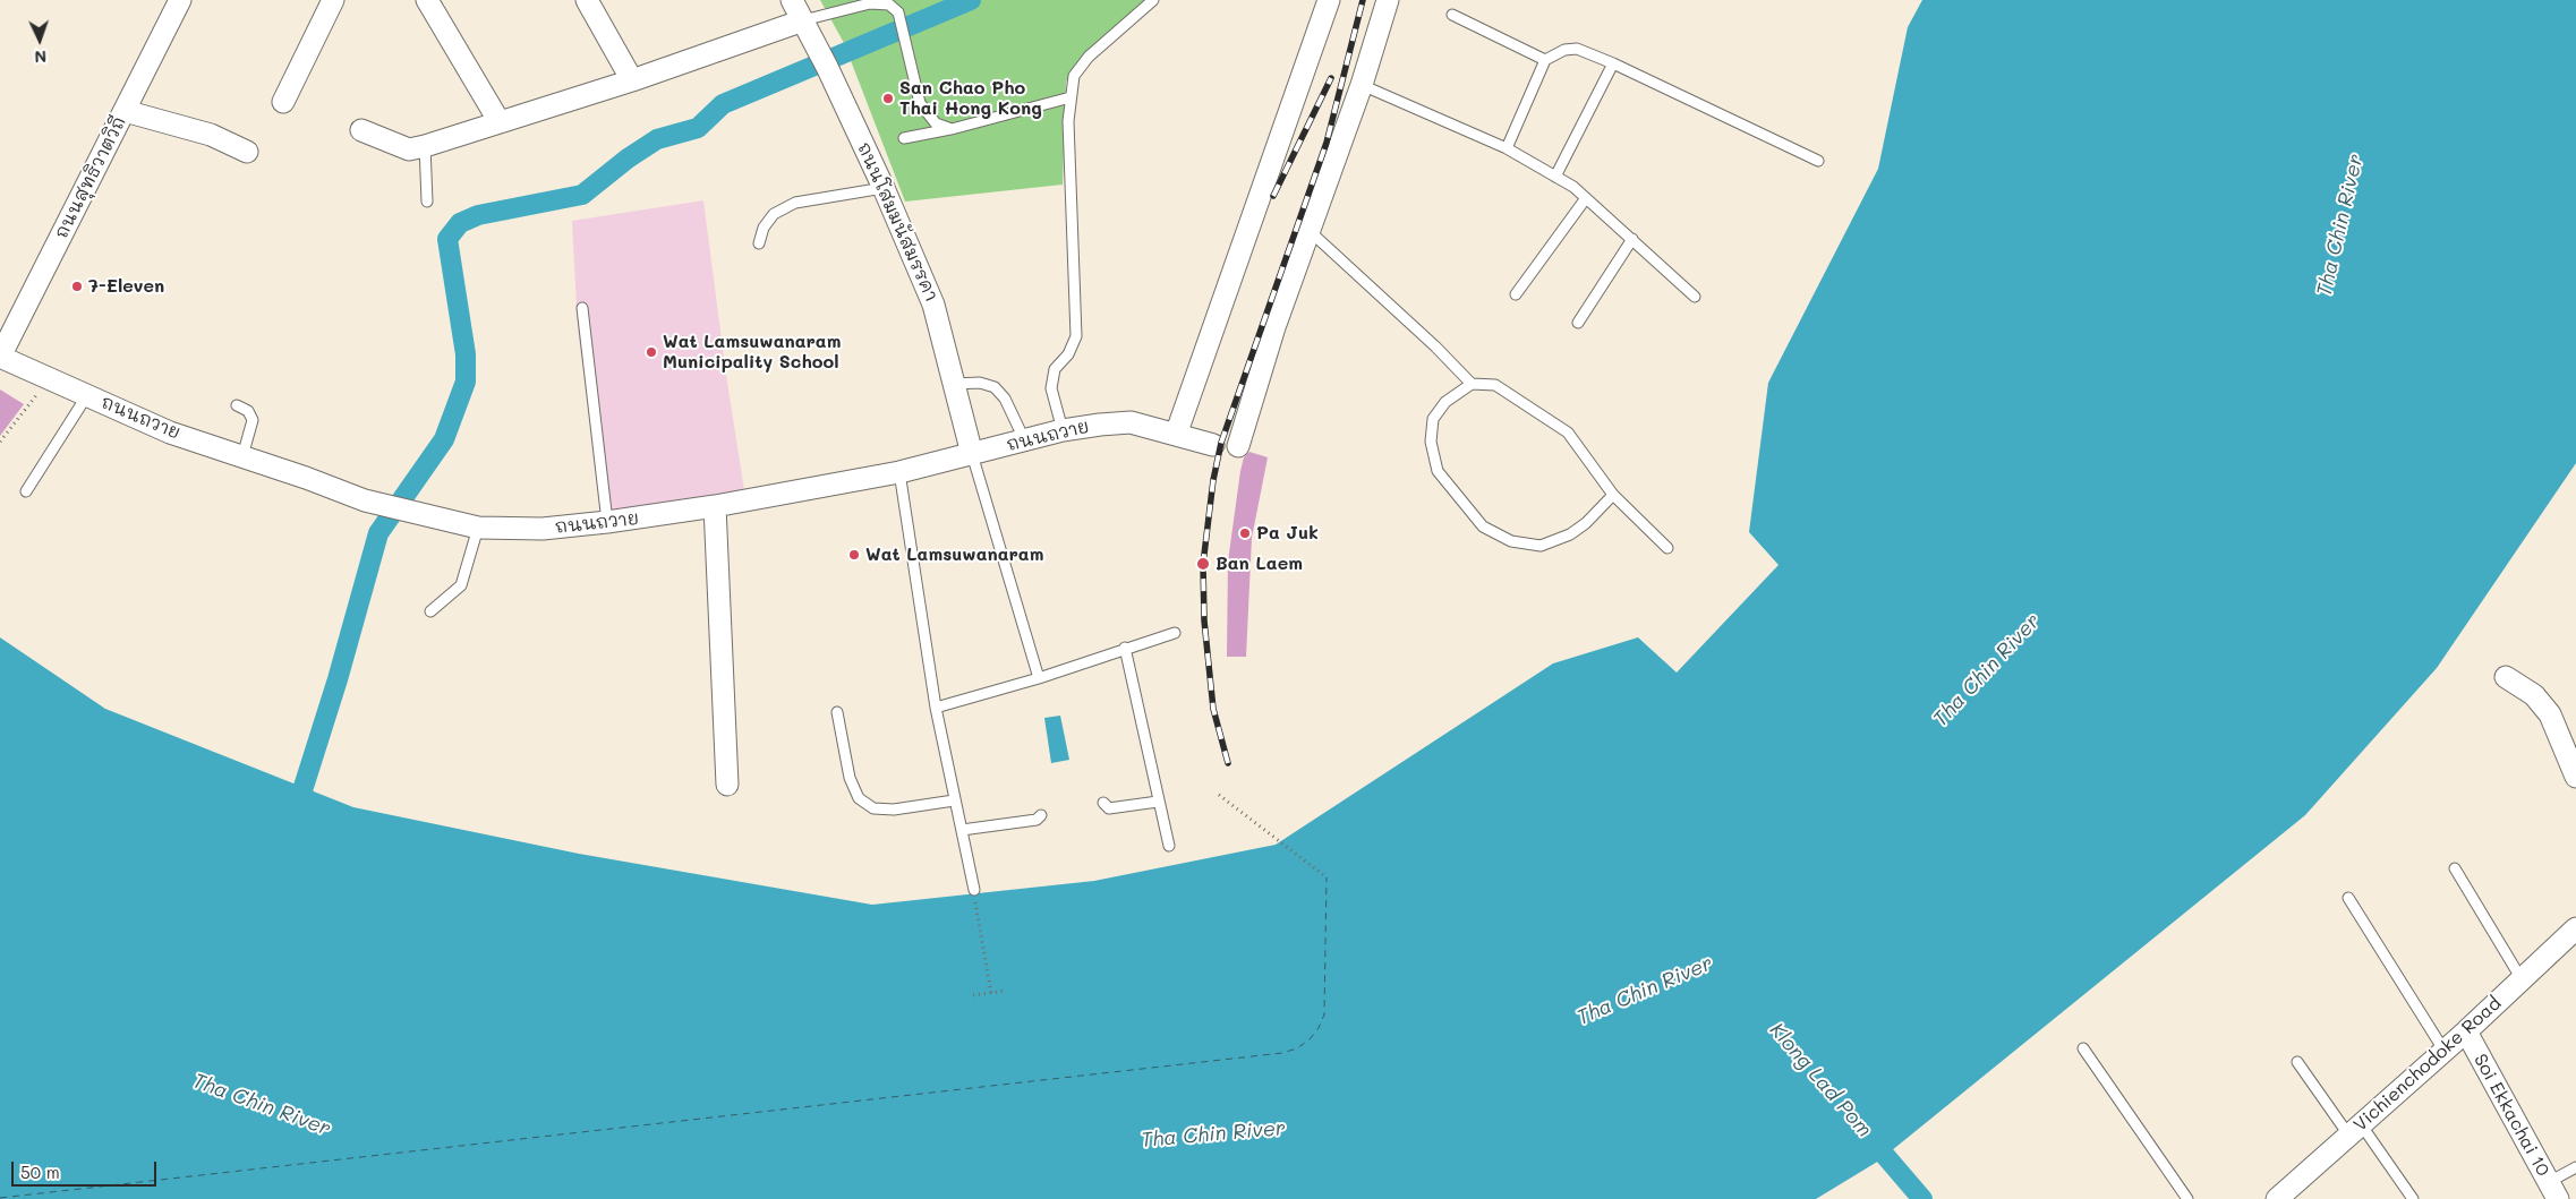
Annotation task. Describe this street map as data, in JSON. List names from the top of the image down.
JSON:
{
  "streets": {
    "street": [
      "ถนนสุทธิวาตวิถี",
      "ถนนโสมมนัสมรรคา",
      "ถนนถวาย",
      "Vichienchodoke Road",
      "Soi Ekkachai 10"
    ]
  },
  "crossings": [
    ["ถนนสุทธิวาตวิถี", "ถนนถวาย"],
    ["ถนนโสมมนัสมรรคา", "ถนนถวาย"],
    ["Vichienchodoke Road", "Soi Ekkachai 10"]
  ],
  "water": ["Tha Chin River", "Klong Lad Pom"],
  "places": [
    "San Chao Pho Thai Hong Kong",
    "7-Eleven",
    "Wat Lamsuwanaram Municipality School",
    "Pa Juk",
    "Wat Lamsuwanaram",
    "Ban Laem"
  ],
  "scale_bar": "50 m",
  "north": "bottom"
}
